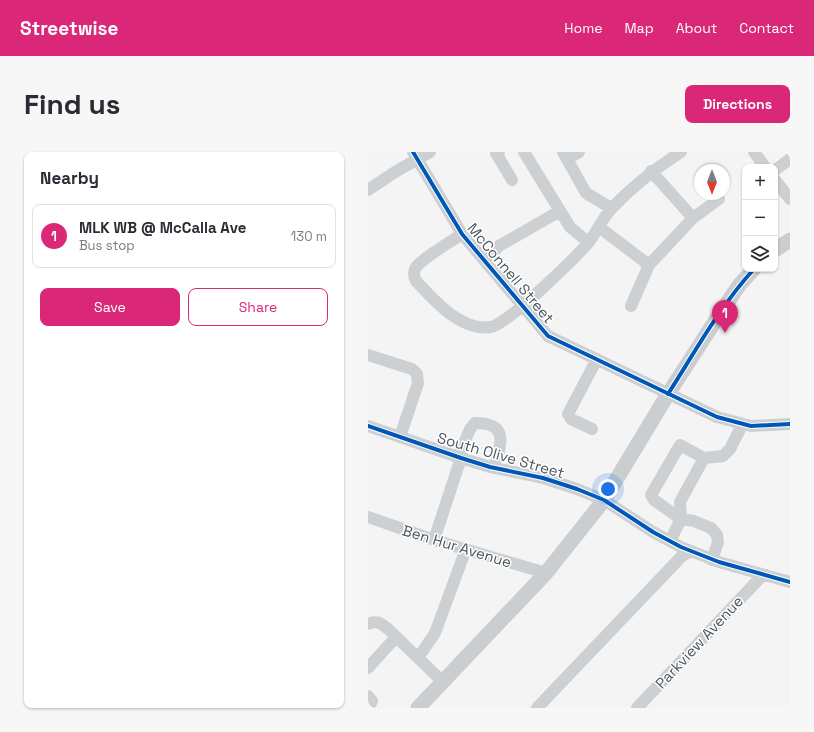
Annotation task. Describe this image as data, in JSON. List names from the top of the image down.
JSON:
{
  "streets": {
    "street": [
      "McConnell Street",
      "South Olive Street",
      "Ben Hur Avenue",
      "Parkview Avenue"
    ]
  },
  "north": "bottom",
  "page": {
    "header": "Streetwise",
    "nav": [
      "Home",
      "Map",
      "About",
      "Contact"
    ],
    "buttons": [
      "Directions",
      ["Save", "Share"]
    ],
    "title": "Find us",
    "heading": "Nearby",
    "map_buttons": ["+", "−"],
    "list": [
      {
        "mark": "1",
        "name": "MLK WB @ McCalla Ave",
        "note": "Bus stop",
        "value": "130 m"
      }
    ],
    "pins": "1"
  }
}
